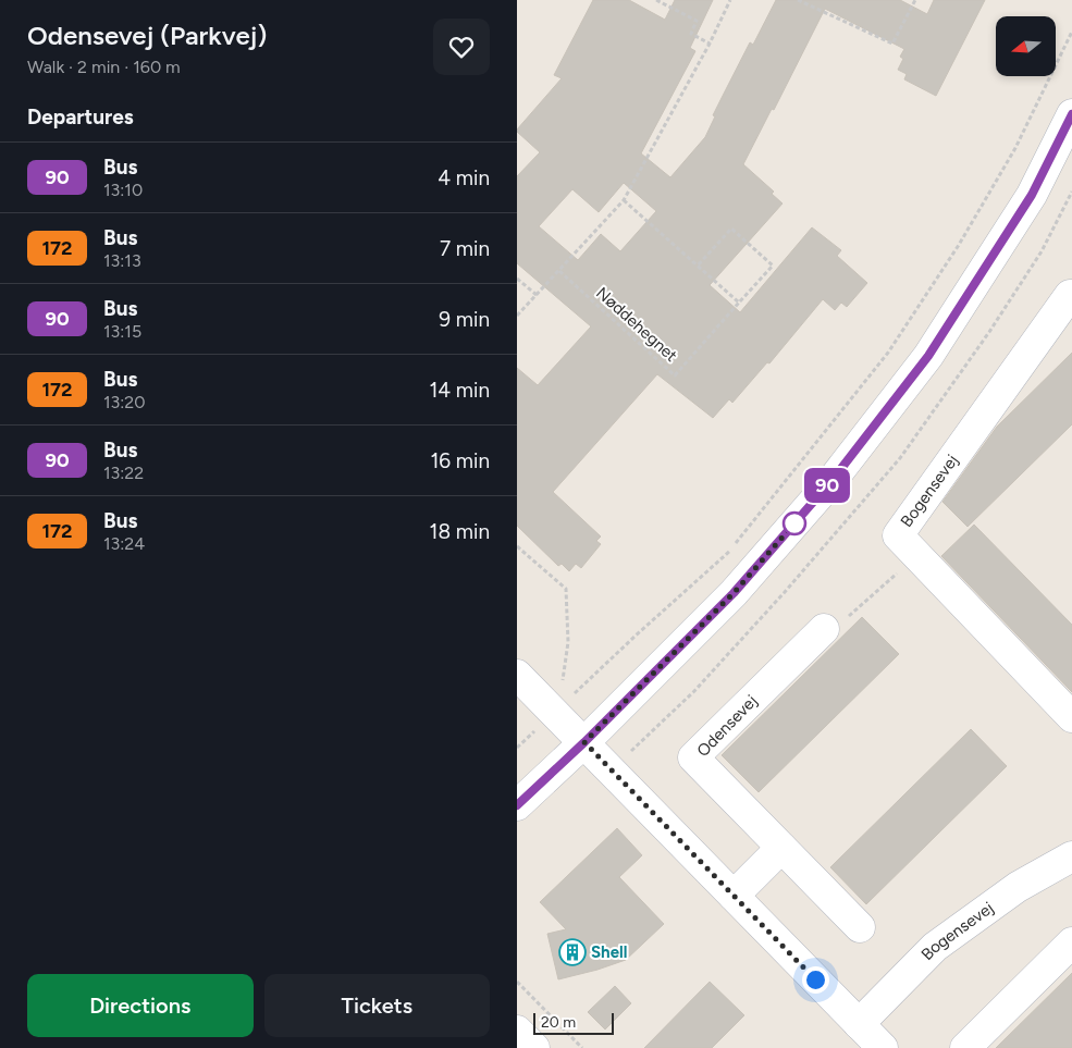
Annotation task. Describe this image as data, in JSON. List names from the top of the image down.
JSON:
{
  "streets": {
    "street": ["Bogensevej", "Odensevej"],
    "path": ["Nøddehegnet"]
  },
  "places": {
    "building": ["Shell"]
  },
  "lines": ["bus line 90"],
  "scale_bar": "20 m",
  "north": "left",
  "page": {
    "heading": [
      ["Odensevej (Parkvej)", "Walk · 2 min · 160 m"],
      "Departures"
    ],
    "on_map": "90",
    "list": [
      {
        "mark": "90",
        "name": "Bus",
        "note": "13:10",
        "value": "4 min"
      },
      {
        "mark": "172",
        "name": "Bus",
        "note": "13:13",
        "value": "7 min"
      },
      {
        "mark": "90",
        "name": "Bus",
        "note": "13:15",
        "value": "9 min"
      },
      {
        "mark": "172",
        "name": "Bus",
        "note": "13:20",
        "value": "14 min"
      },
      {
        "mark": "90",
        "name": "Bus",
        "note": "13:22",
        "value": "16 min"
      },
      {
        "mark": "172",
        "name": "Bus",
        "note": "13:24",
        "value": "18 min"
      }
    ],
    "buttons": ["Directions", "Tickets"],
    "scale": "20 m"
  }
}
